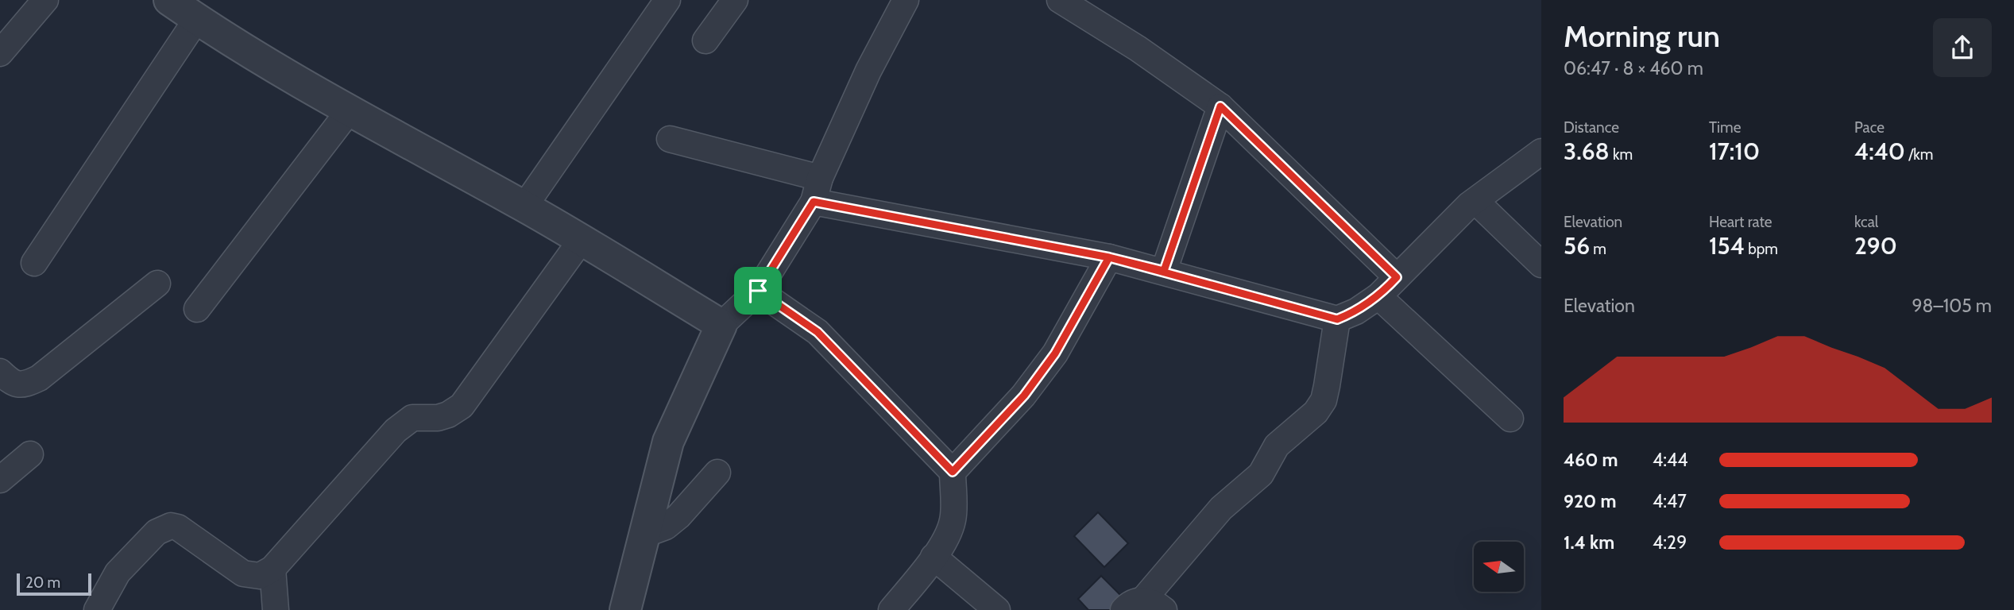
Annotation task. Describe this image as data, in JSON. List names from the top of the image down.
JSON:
{
  "scale_bar": "20 m",
  "north": "left",
  "page": {
    "heading": ["Morning run", "06:47 · 8 × 460 m"],
    "stats": [
      ["Distance", "3.68 km"],
      ["Time", "17:10"],
      ["Pace", "4:40 /km"],
      ["Elevation", "56 m"],
      ["Heart rate", "154 bpm"],
      ["kcal", "290"]
    ],
    "chart": ["Elevation", "98–105 m"],
    "list": [
      {
        "name": "460 m",
        "note": "4:44"
      },
      {
        "name": "920 m",
        "note": "4:47"
      },
      {
        "name": "1.4 km",
        "note": "4:29"
      }
    ],
    "scale": "20 m"
  }
}
